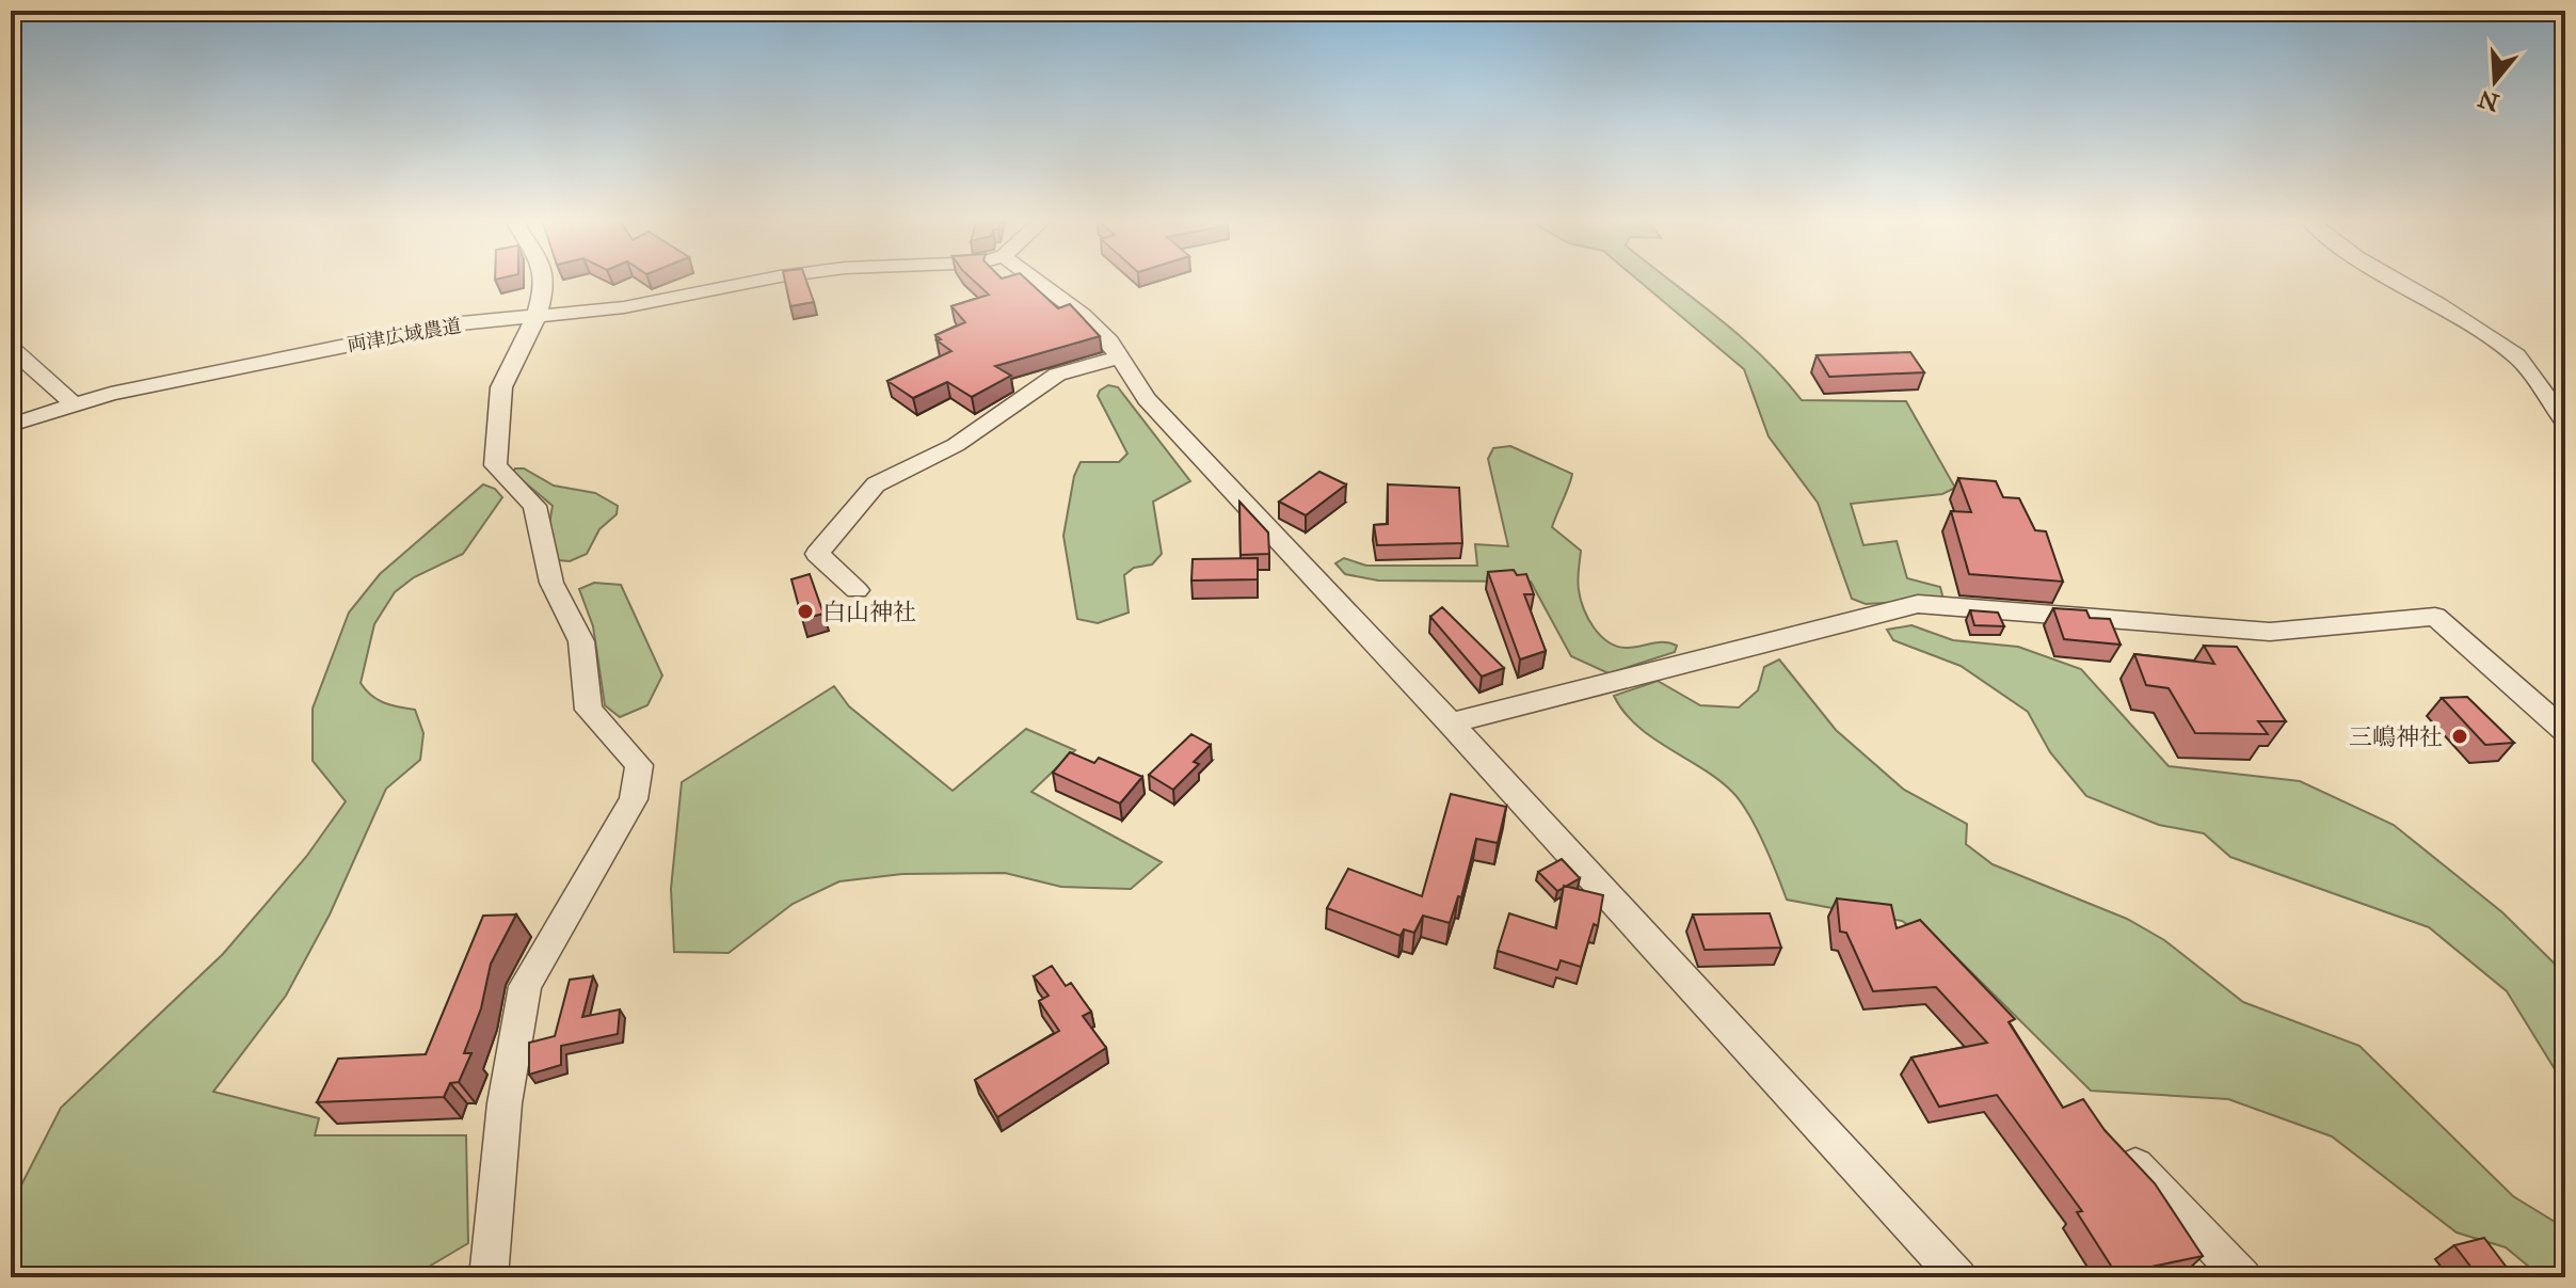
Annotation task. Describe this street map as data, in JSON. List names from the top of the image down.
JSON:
{
  "streets": {
    "street": ["両津広域農道"]
  },
  "places": ["白山神社", "三嶋神社"],
  "north": "bottom"
}
